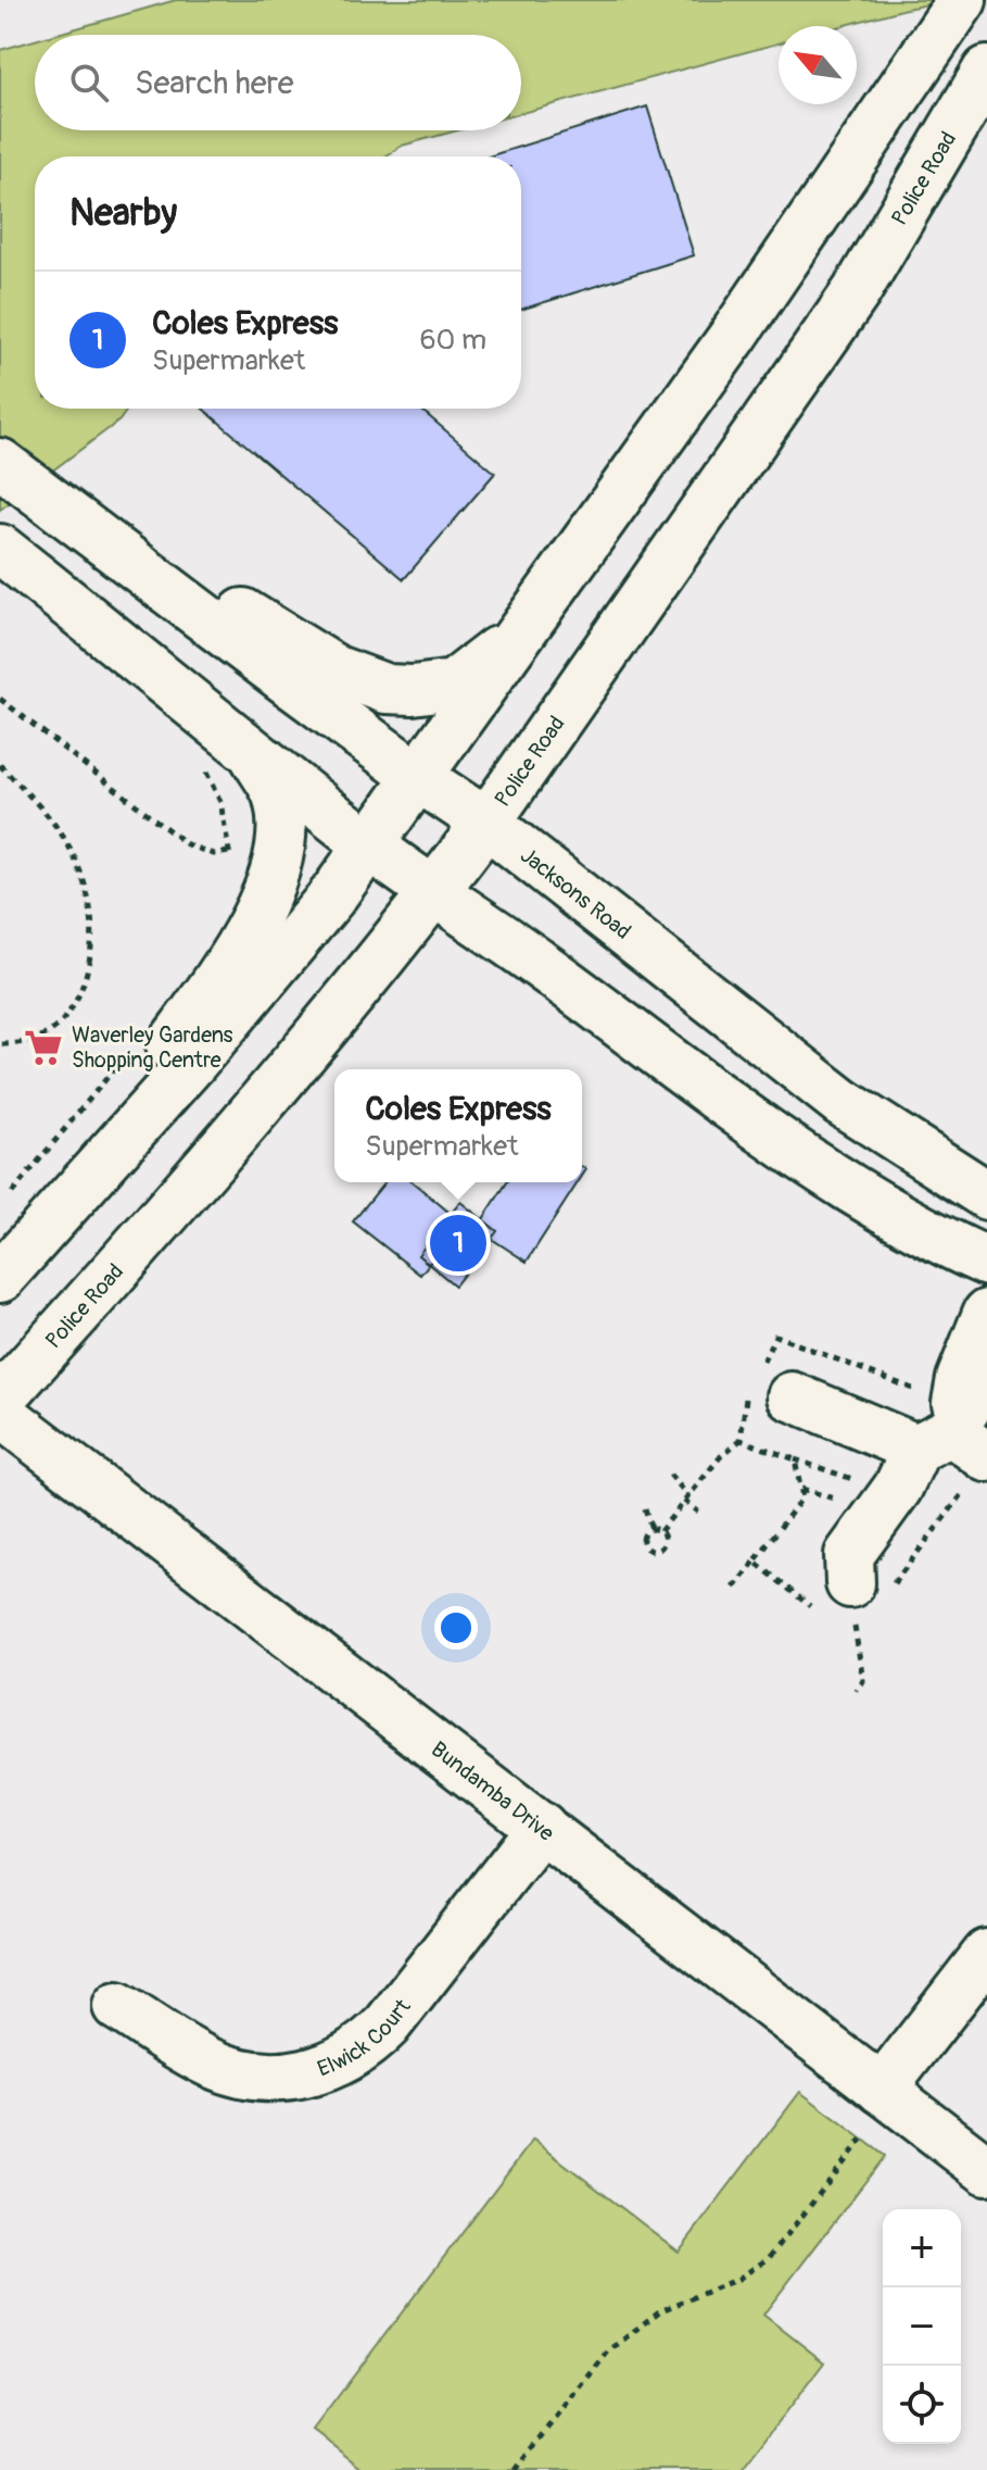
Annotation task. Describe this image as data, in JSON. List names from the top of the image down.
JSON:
{
  "streets": {
    "main road": [
      "Police Road",
      "Jacksons Road",
      "Bundamba Drive",
      "Elwick Court"
    ]
  },
  "crossings": [
    ["Police Road", "Jacksons Road"],
    ["Bundamba Drive", "Elwick Court"]
  ],
  "places": {
    "supermarket": ["Waverley Gardens Shopping Centre"]
  },
  "north": "top left",
  "page": {
    "search": "Search here",
    "heading": "Nearby",
    "list": [
      {
        "mark": "1",
        "name": "Coles Express",
        "note": "Supermarket",
        "value": "60 m"
      }
    ],
    "popup": ["Coles Express", "Supermarket"],
    "pins": "1",
    "map_buttons": ["+", "−"]
  }
}
